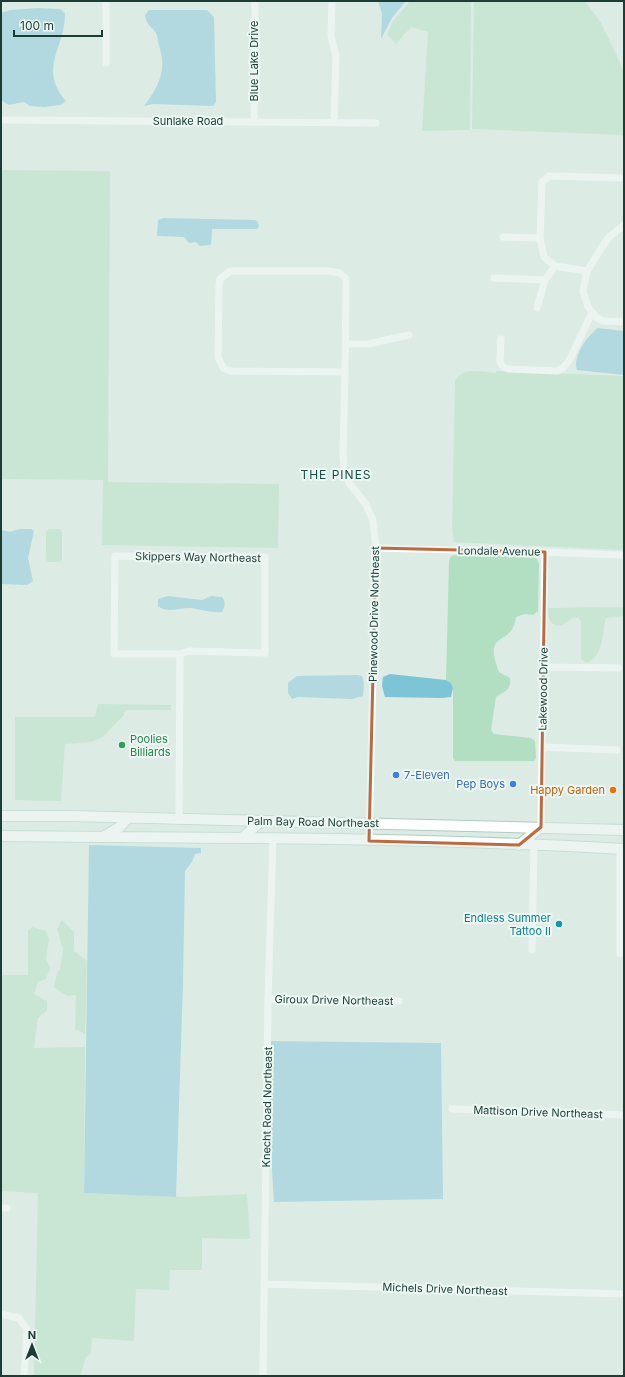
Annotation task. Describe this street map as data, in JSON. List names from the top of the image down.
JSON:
{
  "streets": {
    "main road": ["Palm Bay Road Northeast"],
    "street": [
      "Blue Lake Drive",
      "Sunlake Road",
      "Londale Avenue",
      "Skippers Way Northeast",
      "Pinewood Drive Northeast",
      "Lakewood Drive",
      "Giroux Drive Northeast",
      "Knecht Road Northeast",
      "Mattison Drive Northeast",
      "Michels Drive Northeast"
    ]
  },
  "crossings": [
    ["Blue Lake Drive", "Sunlake Road"],
    ["Londale Avenue", "Pinewood Drive Northeast"],
    ["Londale Avenue", "Lakewood Drive"],
    ["Pinewood Drive Northeast", "Palm Bay Road Northeast"],
    ["Lakewood Drive", "Palm Bay Road Northeast"],
    ["Palm Bay Road Northeast", "Knecht Road Northeast"],
    ["Giroux Drive Northeast", "Knecht Road Northeast"],
    ["Knecht Road Northeast", "Michels Drive Northeast"]
  ],
  "districts": ["THE PINES"],
  "places": [
    "Poolies Billiards",
    "7-Eleven",
    "Pep Boys",
    "Happy Garden",
    "Endless Summer Tattoo II"
  ],
  "scale_bar": "100 m",
  "north": "top"
}
